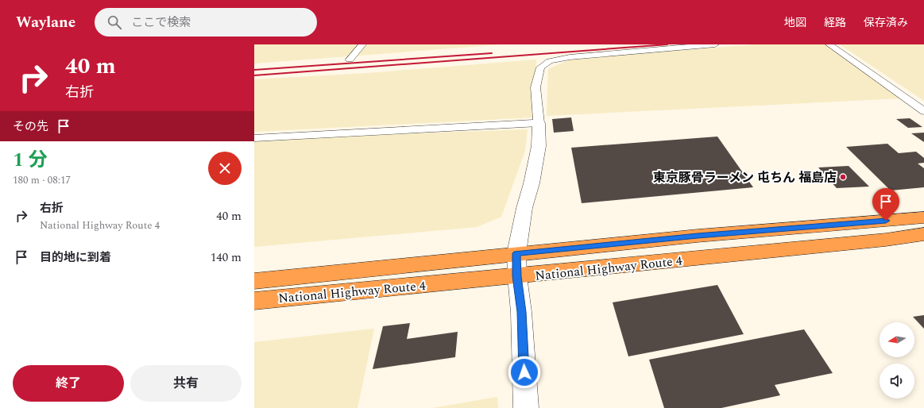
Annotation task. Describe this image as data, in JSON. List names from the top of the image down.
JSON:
{
  "streets": {
    "highway": ["National Highway Route 4"]
  },
  "places": ["東京豚骨ラーメン 屯ちん 福島店"],
  "north": "left",
  "page": {
    "header": "Waylane",
    "search": "ここで検索",
    "nav": ["地図", "経路", "保存済み"],
    "turn": ["40 m", "右折"],
    "then": "その先",
    "heading": ["1 分", "180 m · 08:17"],
    "list": [
      {
        "name": "右折",
        "note": "National Highway Route 4",
        "value": "40 m"
      },
      {
        "name": "目的地に到着",
        "value": "140 m"
      }
    ],
    "buttons": ["終了", "共有"]
  }
}
